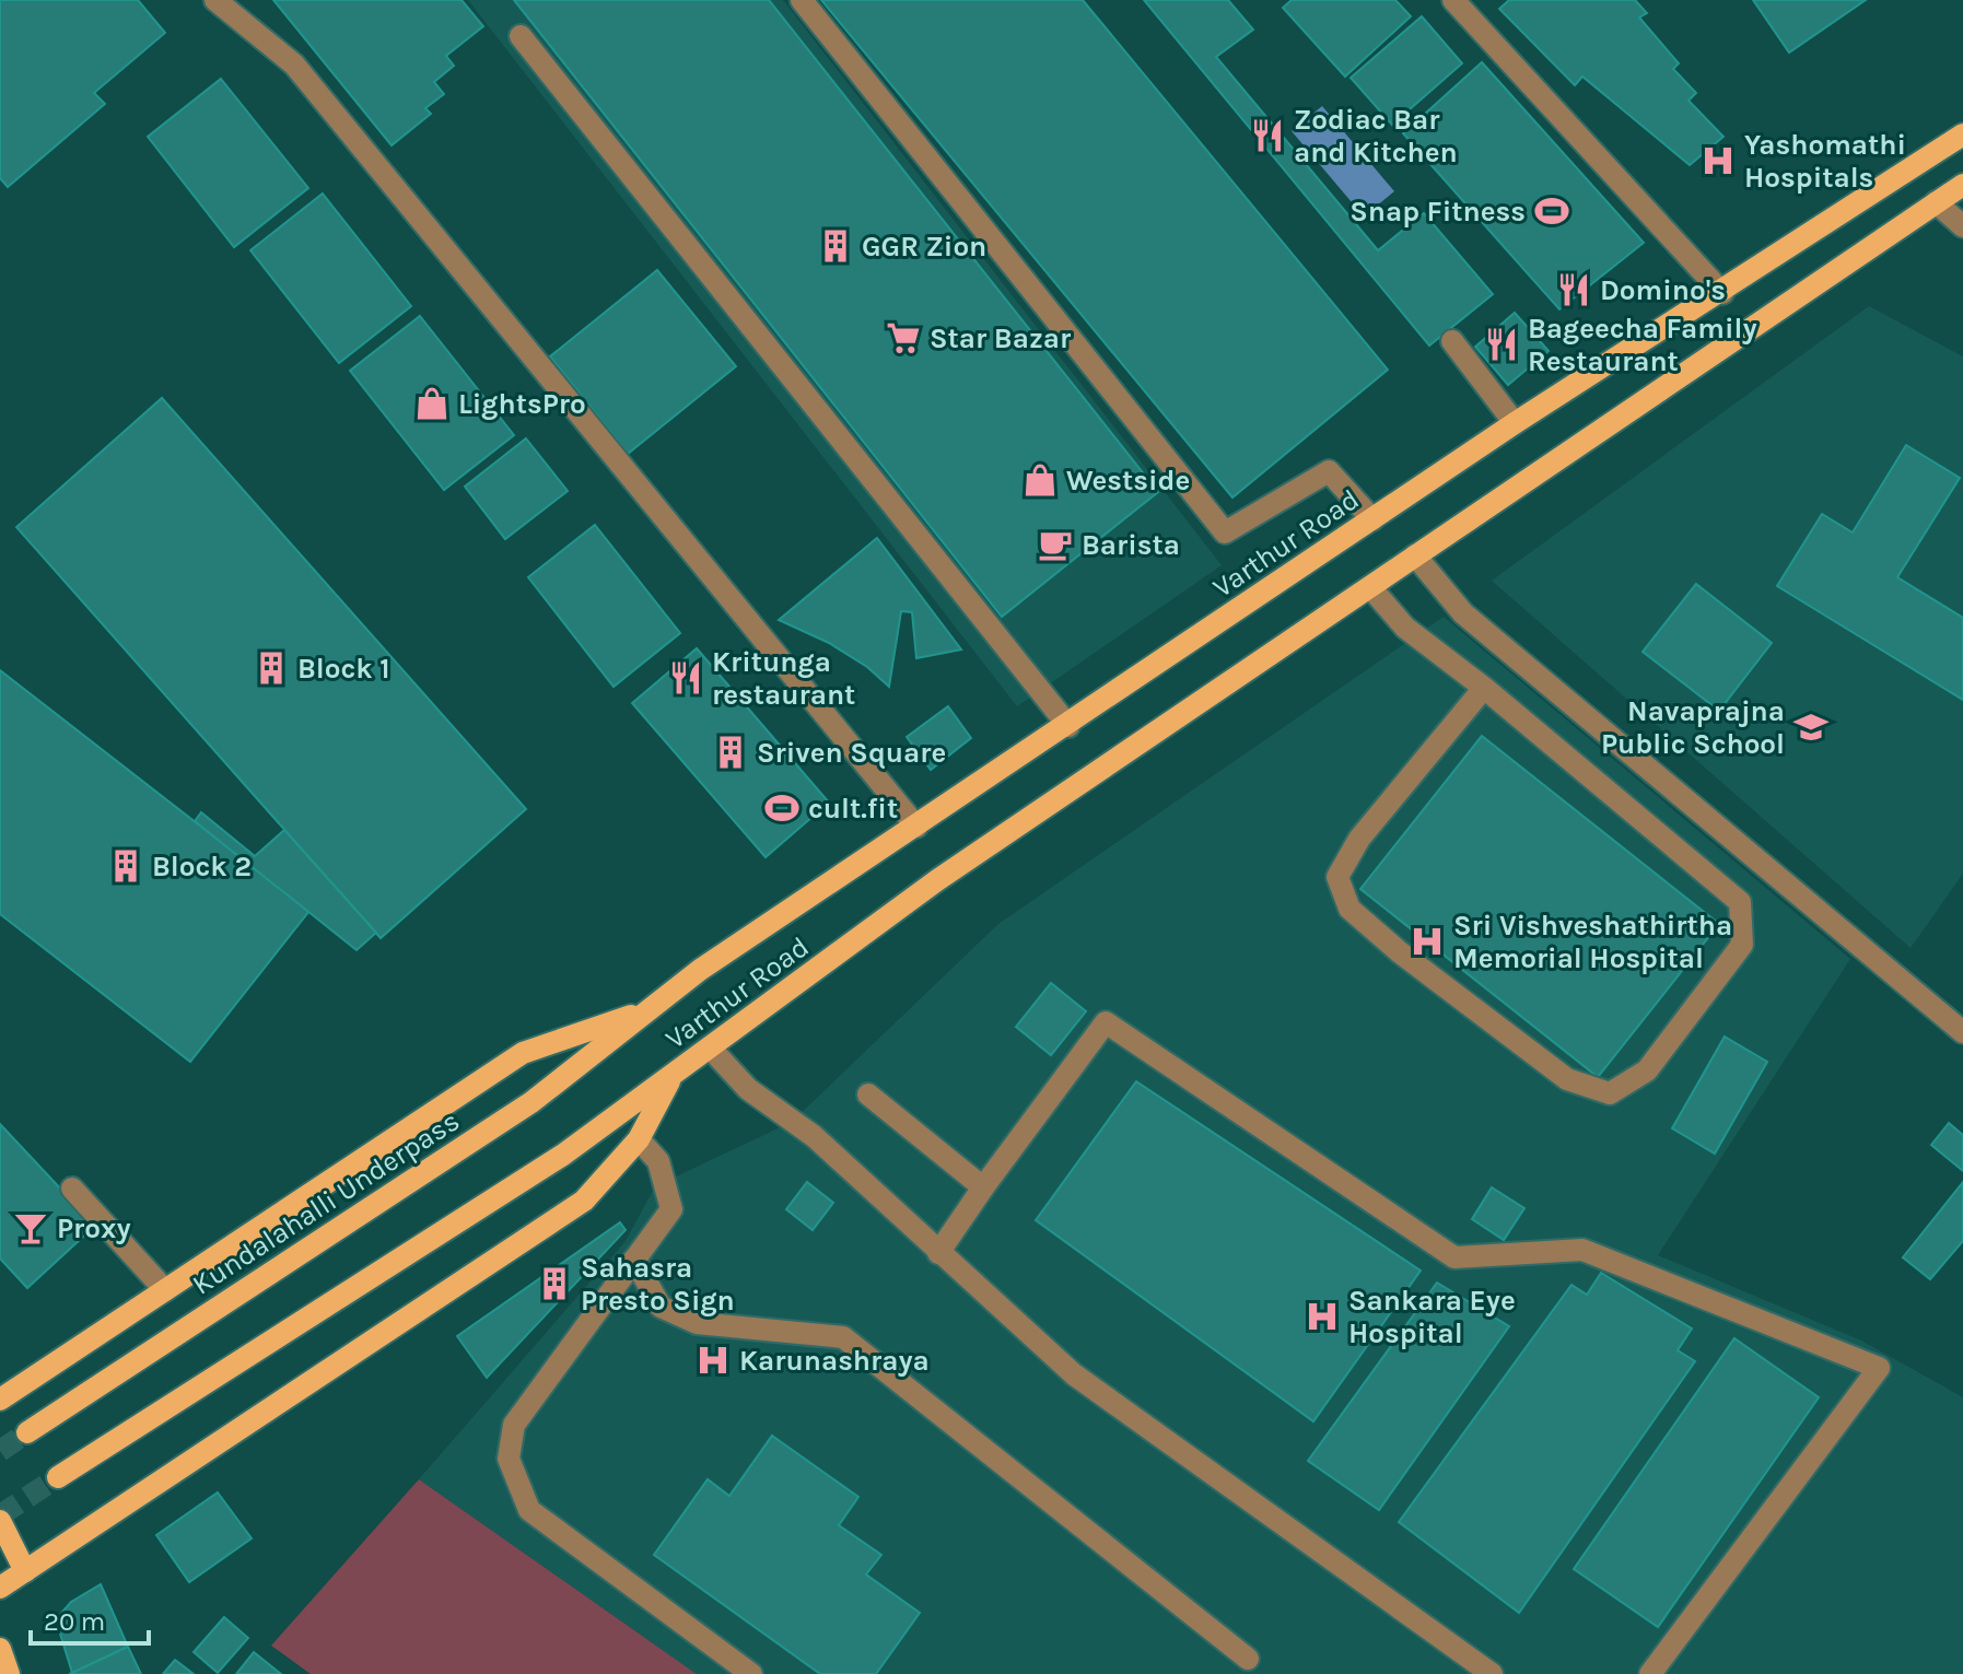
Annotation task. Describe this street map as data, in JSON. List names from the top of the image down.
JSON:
{
  "streets": {
    "main road": ["Varthur Road", "Kundalahalli Underpass"]
  },
  "crossings": [
    ["Varthur Road", "Kundalahalli Underpass"]
  ],
  "places": {
    "restaurant": [
      "Zodiac Bar and Kitchen",
      "Domino's",
      "Bageecha Family Restaurant",
      "Kritunga restaurant"
    ],
    "hospital": [
      "Yashomathi Hospitals",
      "Sri Vishveshathirtha Memorial Hospital",
      "Sankara Eye Hospital",
      "Karunashraya"
    ],
    "sports": ["Snap Fitness", "cult.fit"],
    "building": [
      "GGR Zion",
      "Block 1",
      "Sriven Square",
      "Block 2",
      "Sahasra Presto Sign"
    ],
    "supermarket": ["Star Bazar"],
    "shop": ["LightsPro", "Westside"],
    "cafe": ["Barista"],
    "school or university": ["Navaprajna Public School"],
    "bar": ["Proxy"]
  },
  "scale_bar": "20 m"
}
